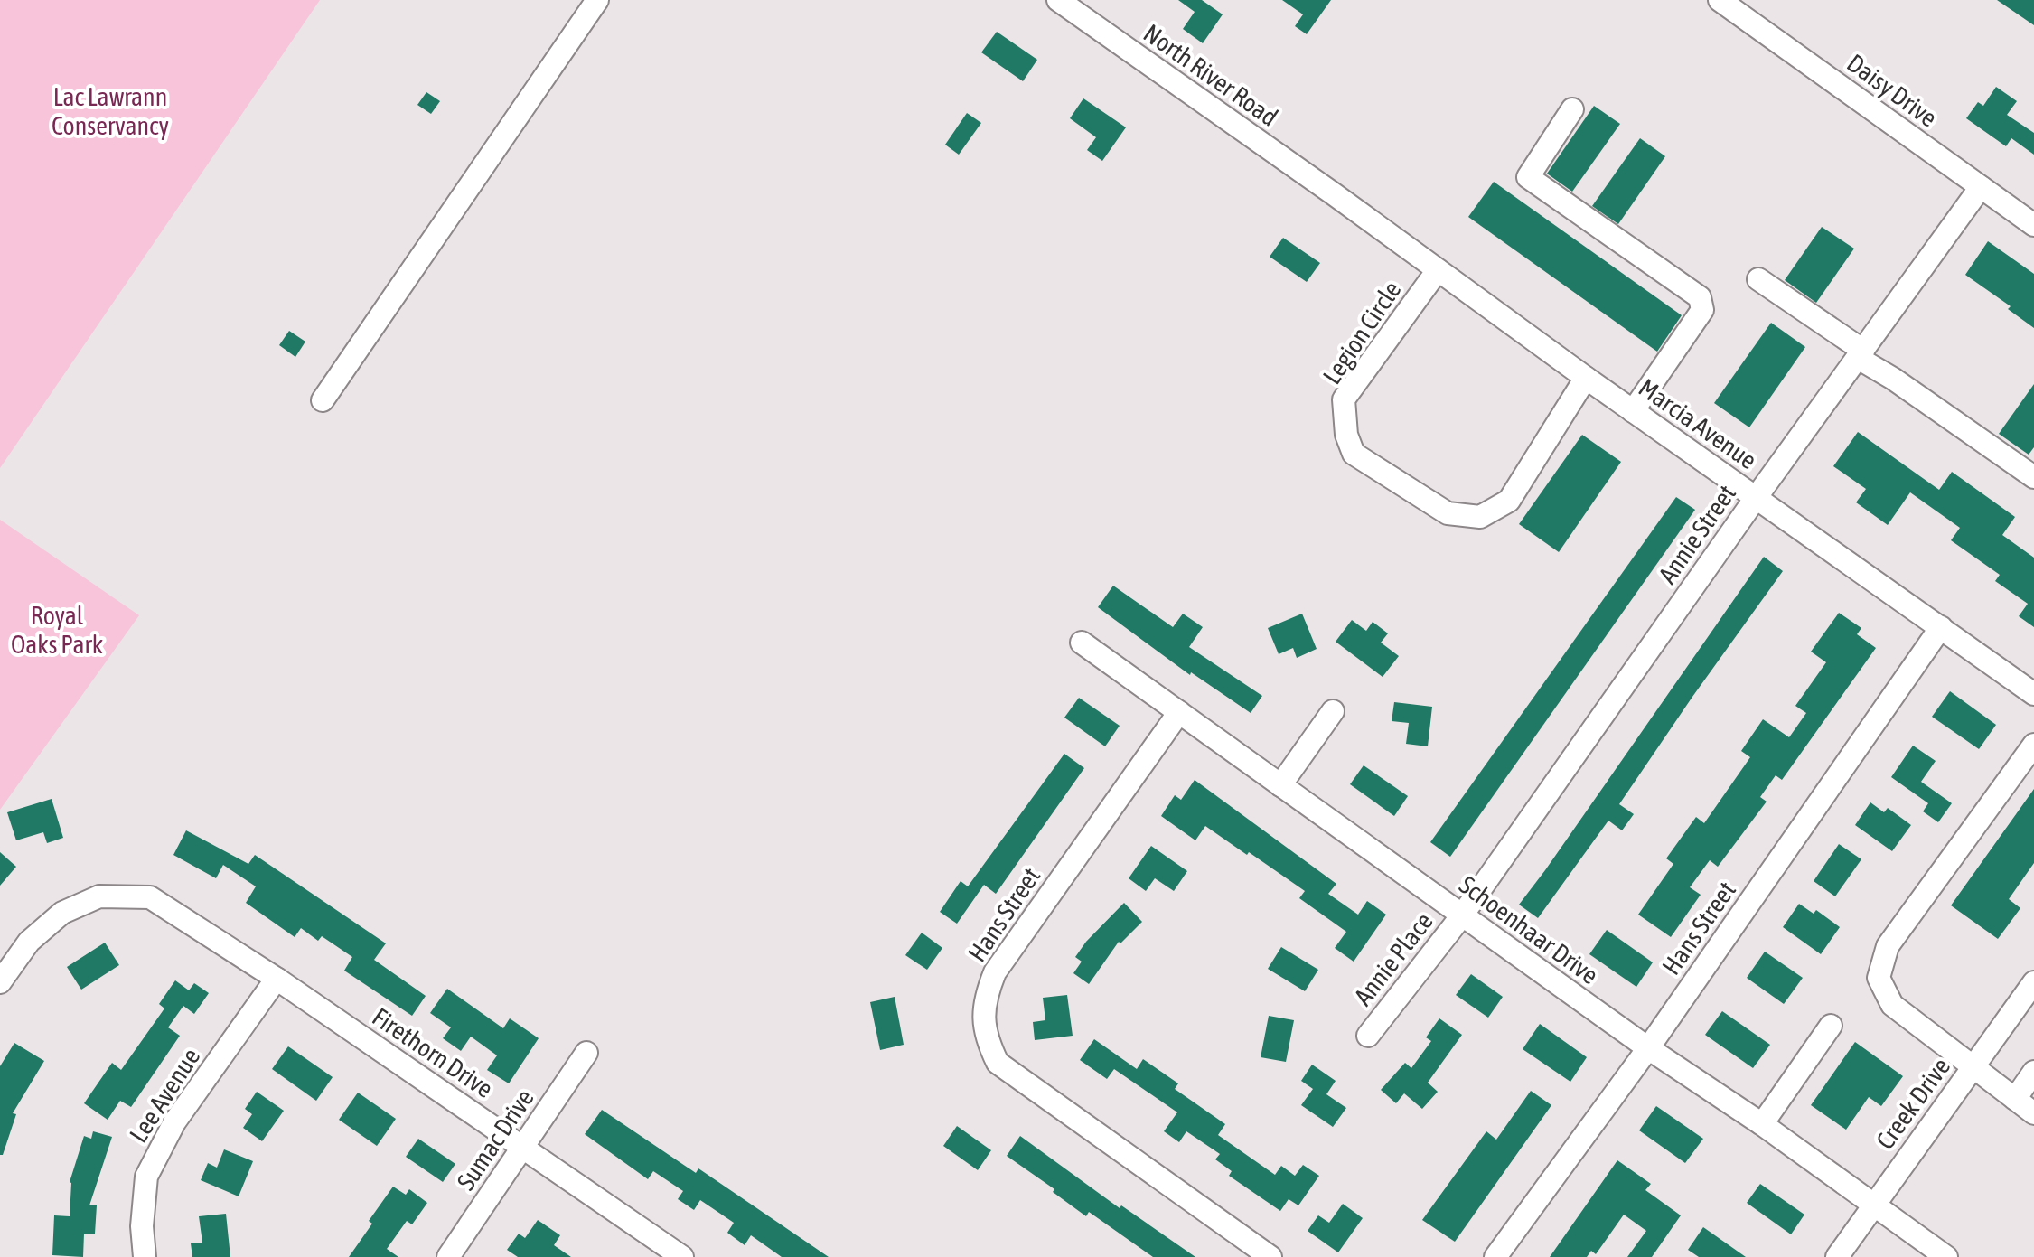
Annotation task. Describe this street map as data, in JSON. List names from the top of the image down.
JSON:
{
  "streets": {
    "street": [
      "North River Road",
      "Daisy Drive",
      "Legion Circle",
      "Marcia Avenue",
      "Annie Street",
      "Hans Street",
      "Schoenhaar Drive",
      "Annie Place",
      "Firethorn Drive",
      "Lee Avenue",
      "Creek Drive",
      "Sumac Drive"
    ]
  },
  "crossings": [
    ["North River Road", "Marcia Avenue"],
    ["Daisy Drive", "Annie Street"],
    ["Legion Circle", "Marcia Avenue"],
    ["Marcia Avenue", "Annie Street"],
    ["Marcia Avenue", "Hans Street"],
    ["Annie Street", "Schoenhaar Drive"],
    ["Annie Street", "Annie Place"],
    ["Hans Street", "Schoenhaar Drive"],
    ["Schoenhaar Drive", "Annie Place"],
    ["Schoenhaar Drive", "Creek Drive"],
    ["Firethorn Drive", "Lee Avenue"],
    ["Firethorn Drive", "Sumac Drive"]
  ],
  "parks": ["Lac Lawrann Conservancy", "Royal Oaks Park"]
}
